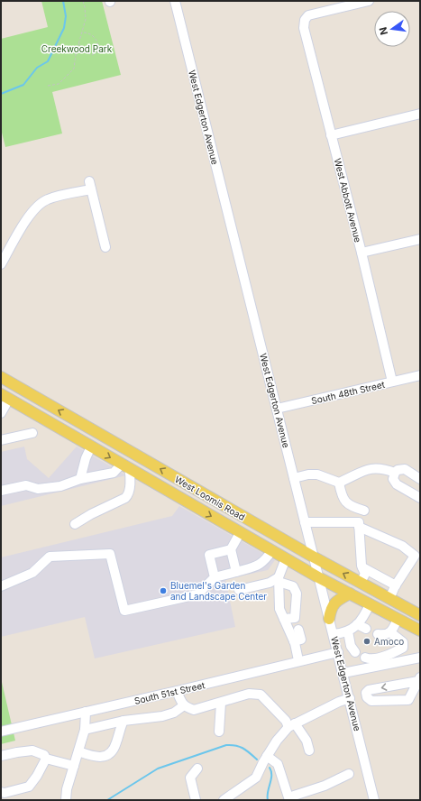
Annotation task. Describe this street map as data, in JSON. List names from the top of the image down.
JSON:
{
  "streets": {
    "main road": ["West Loomis Road"],
    "street": [
      "West Edgerton Avenue",
      "West Abbott Avenue",
      "South 48th Street",
      "South 51st Street"
    ]
  },
  "crossings": [
    ["West Edgerton Avenue", "South 48th Street"],
    ["West Edgerton Avenue", "West Loomis Road"],
    ["West Edgerton Avenue", "South 51st Street"],
    ["West Abbott Avenue", "South 48th Street"]
  ],
  "parks": ["Creekwood Park"],
  "places": ["Bluemel's Garden and Landscape Center", "Amoco"],
  "north": "left"
}
